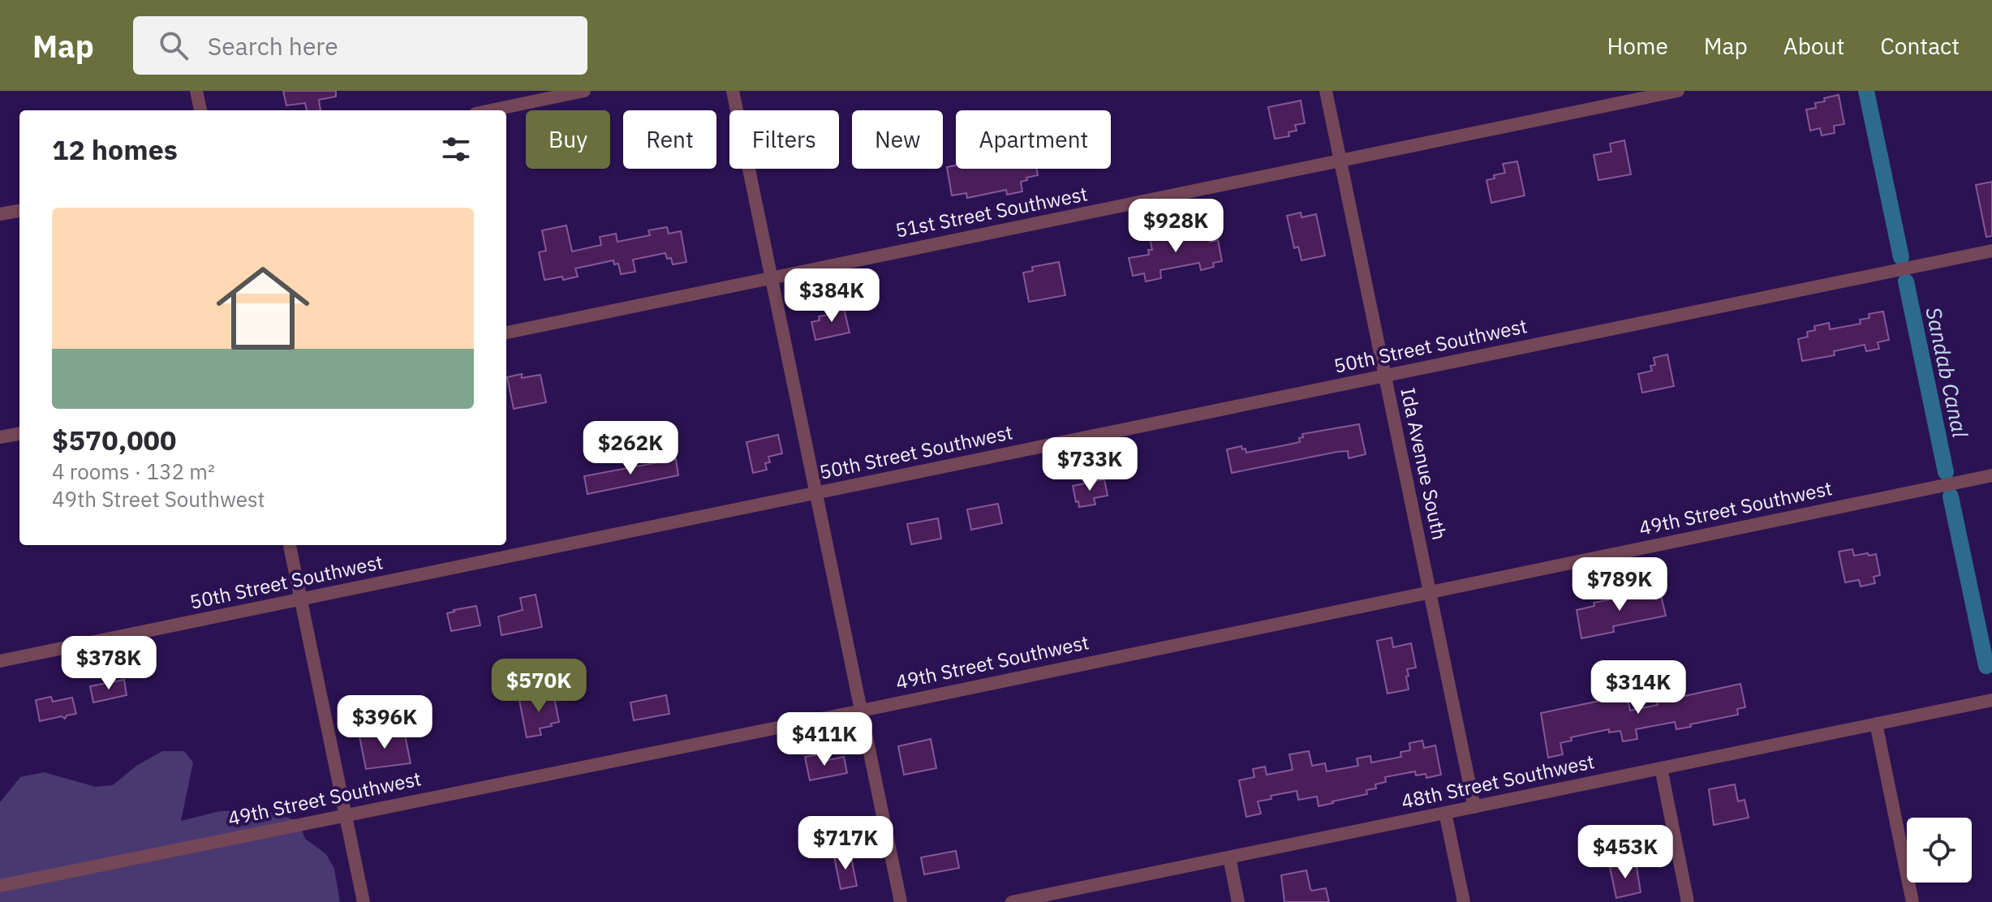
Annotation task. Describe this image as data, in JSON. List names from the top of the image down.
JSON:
{
  "streets": {
    "street": [
      "51st Street Southwest",
      "50th Street Southwest",
      "Ida Avenue South",
      "49th Street Southwest",
      "48th Street Southwest"
    ]
  },
  "crossings": [
    ["51st Street Southwest", "Ida Avenue South"],
    ["50th Street Southwest", "Ida Avenue South"],
    ["Ida Avenue South", "49th Street Southwest"],
    ["Ida Avenue South", "48th Street Southwest"]
  ],
  "water": ["Sandab Canal"],
  "page": {
    "header": "Map",
    "search": "Search here",
    "nav": [
      "Home",
      "Map",
      "About",
      "Contact"
    ],
    "chip": [
      "Buy",
      "Rent",
      "Filters",
      "New",
      "Apartment"
    ],
    "heading": "12 homes",
    "list": [
      {
        "name": "$570,000",
        "note": "4 rooms · 132 m² · 49th Street Southwest"
      }
    ],
    "price": [
      "$928K",
      "$384K",
      "$262K",
      "$733K",
      "$789K",
      "$378K",
      "$570K",
      "$314K",
      "$396K",
      "$411K",
      "$717K",
      "$453K"
    ]
  }
}
